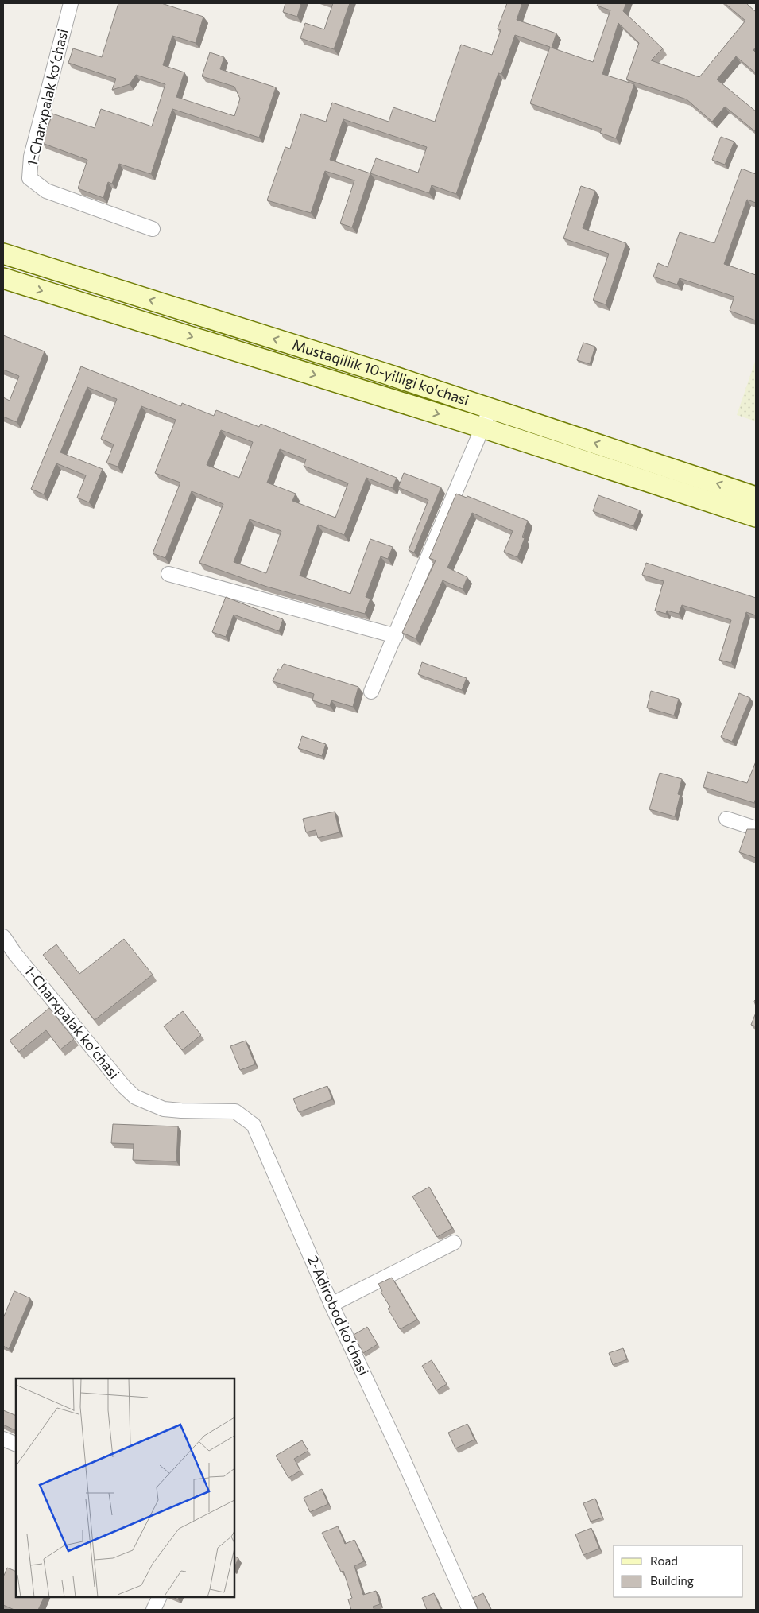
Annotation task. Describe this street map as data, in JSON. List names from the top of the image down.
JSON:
{
  "streets": {
    "main road": ["Mustaqillik 10-yilligi ko'chasi"],
    "street": ["1-Charxpalak koʻchasi", "2-Adirobod koʻchasi"]
  },
  "crossings": [
    ["1-Charxpalak koʻchasi", "2-Adirobod koʻchasi"]
  ],
  "legend": ["Road", "Building"]
}
